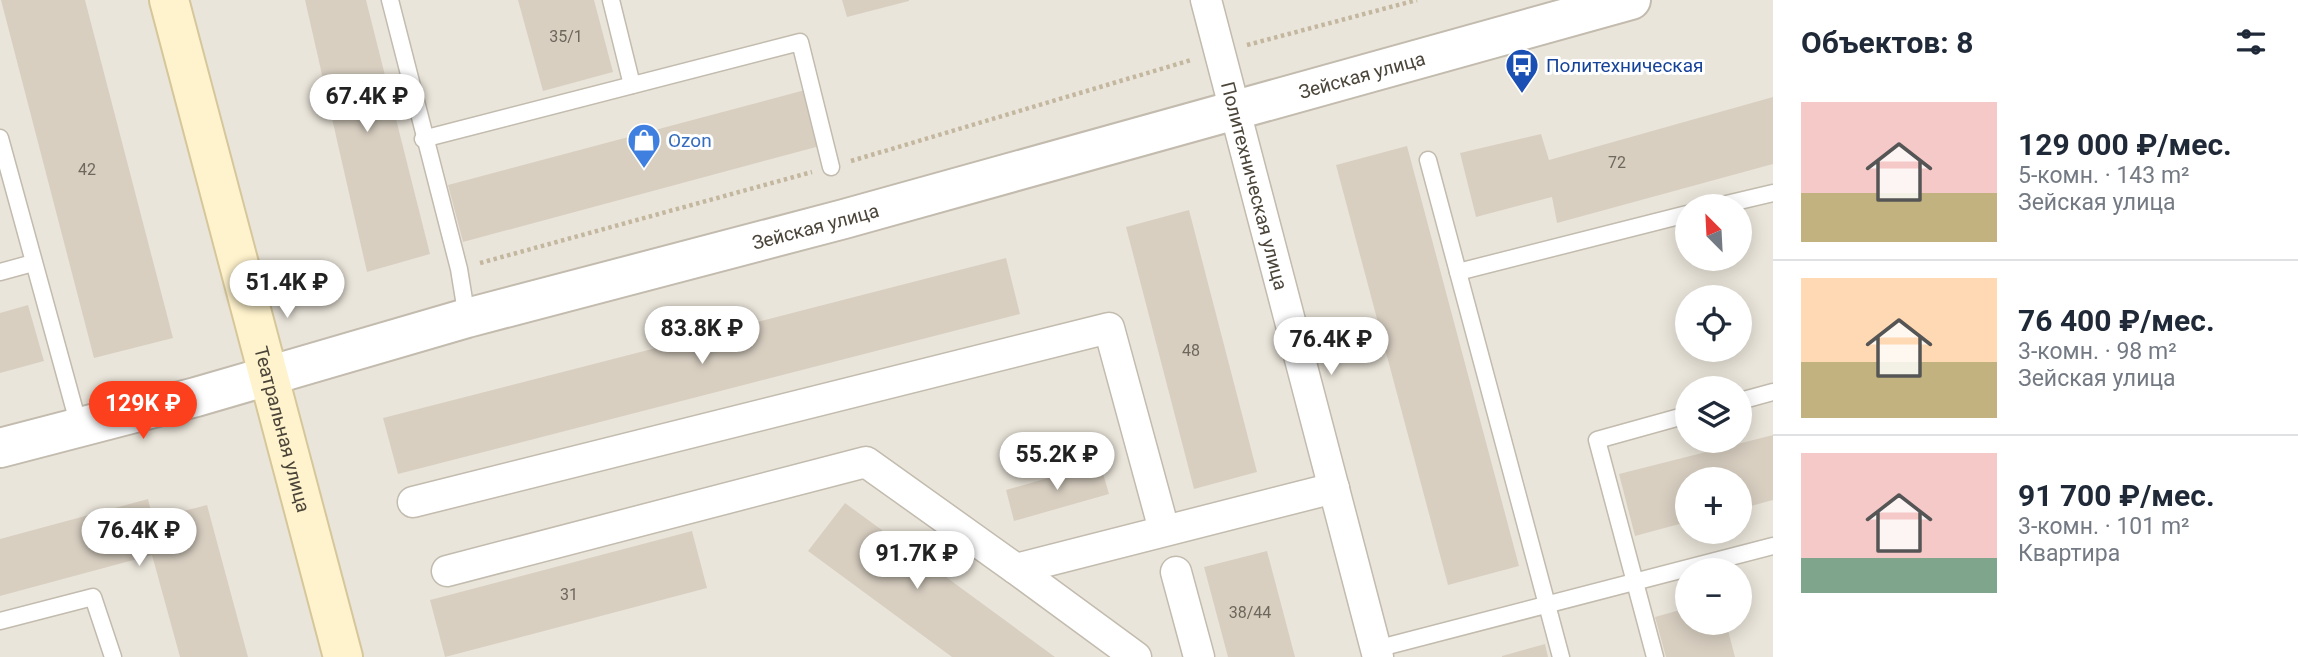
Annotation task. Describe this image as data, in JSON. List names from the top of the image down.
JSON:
{
  "streets": {
    "main road": ["Театральная улица"],
    "street": ["Зейская улица", "Политехническая улица"]
  },
  "crossings": [
    ["Зейская улица", "Политехническая улица"],
    ["Зейская улица", "Театральная улица"]
  ],
  "places": {
    "bus stop": ["Политехническая"],
    "shop": ["Ozon"]
  },
  "house_numbers": [
    "35/1",
    "72",
    "42",
    "48",
    "31",
    "38/44"
  ],
  "north": "top left",
  "page": {
    "heading": "Объектов: 8",
    "price": [
      "67.4K ₽",
      "51.4K ₽",
      "83.8K ₽",
      "76.4K ₽",
      "129K ₽",
      "55.2K ₽",
      "76.4K ₽",
      "91.7K ₽"
    ],
    "list": [
      {
        "name": "129 000 ₽/мес.",
        "note": "5-комн. · 143 m² · Зейская улица"
      },
      {
        "name": "76 400 ₽/мес.",
        "note": "3-комн. · 98 m² · Зейская улица"
      },
      {
        "name": "91 700 ₽/мес.",
        "note": "3-комн. · 101 m² · Квартира"
      }
    ],
    "map_buttons": ["+", "−"]
  }
}
